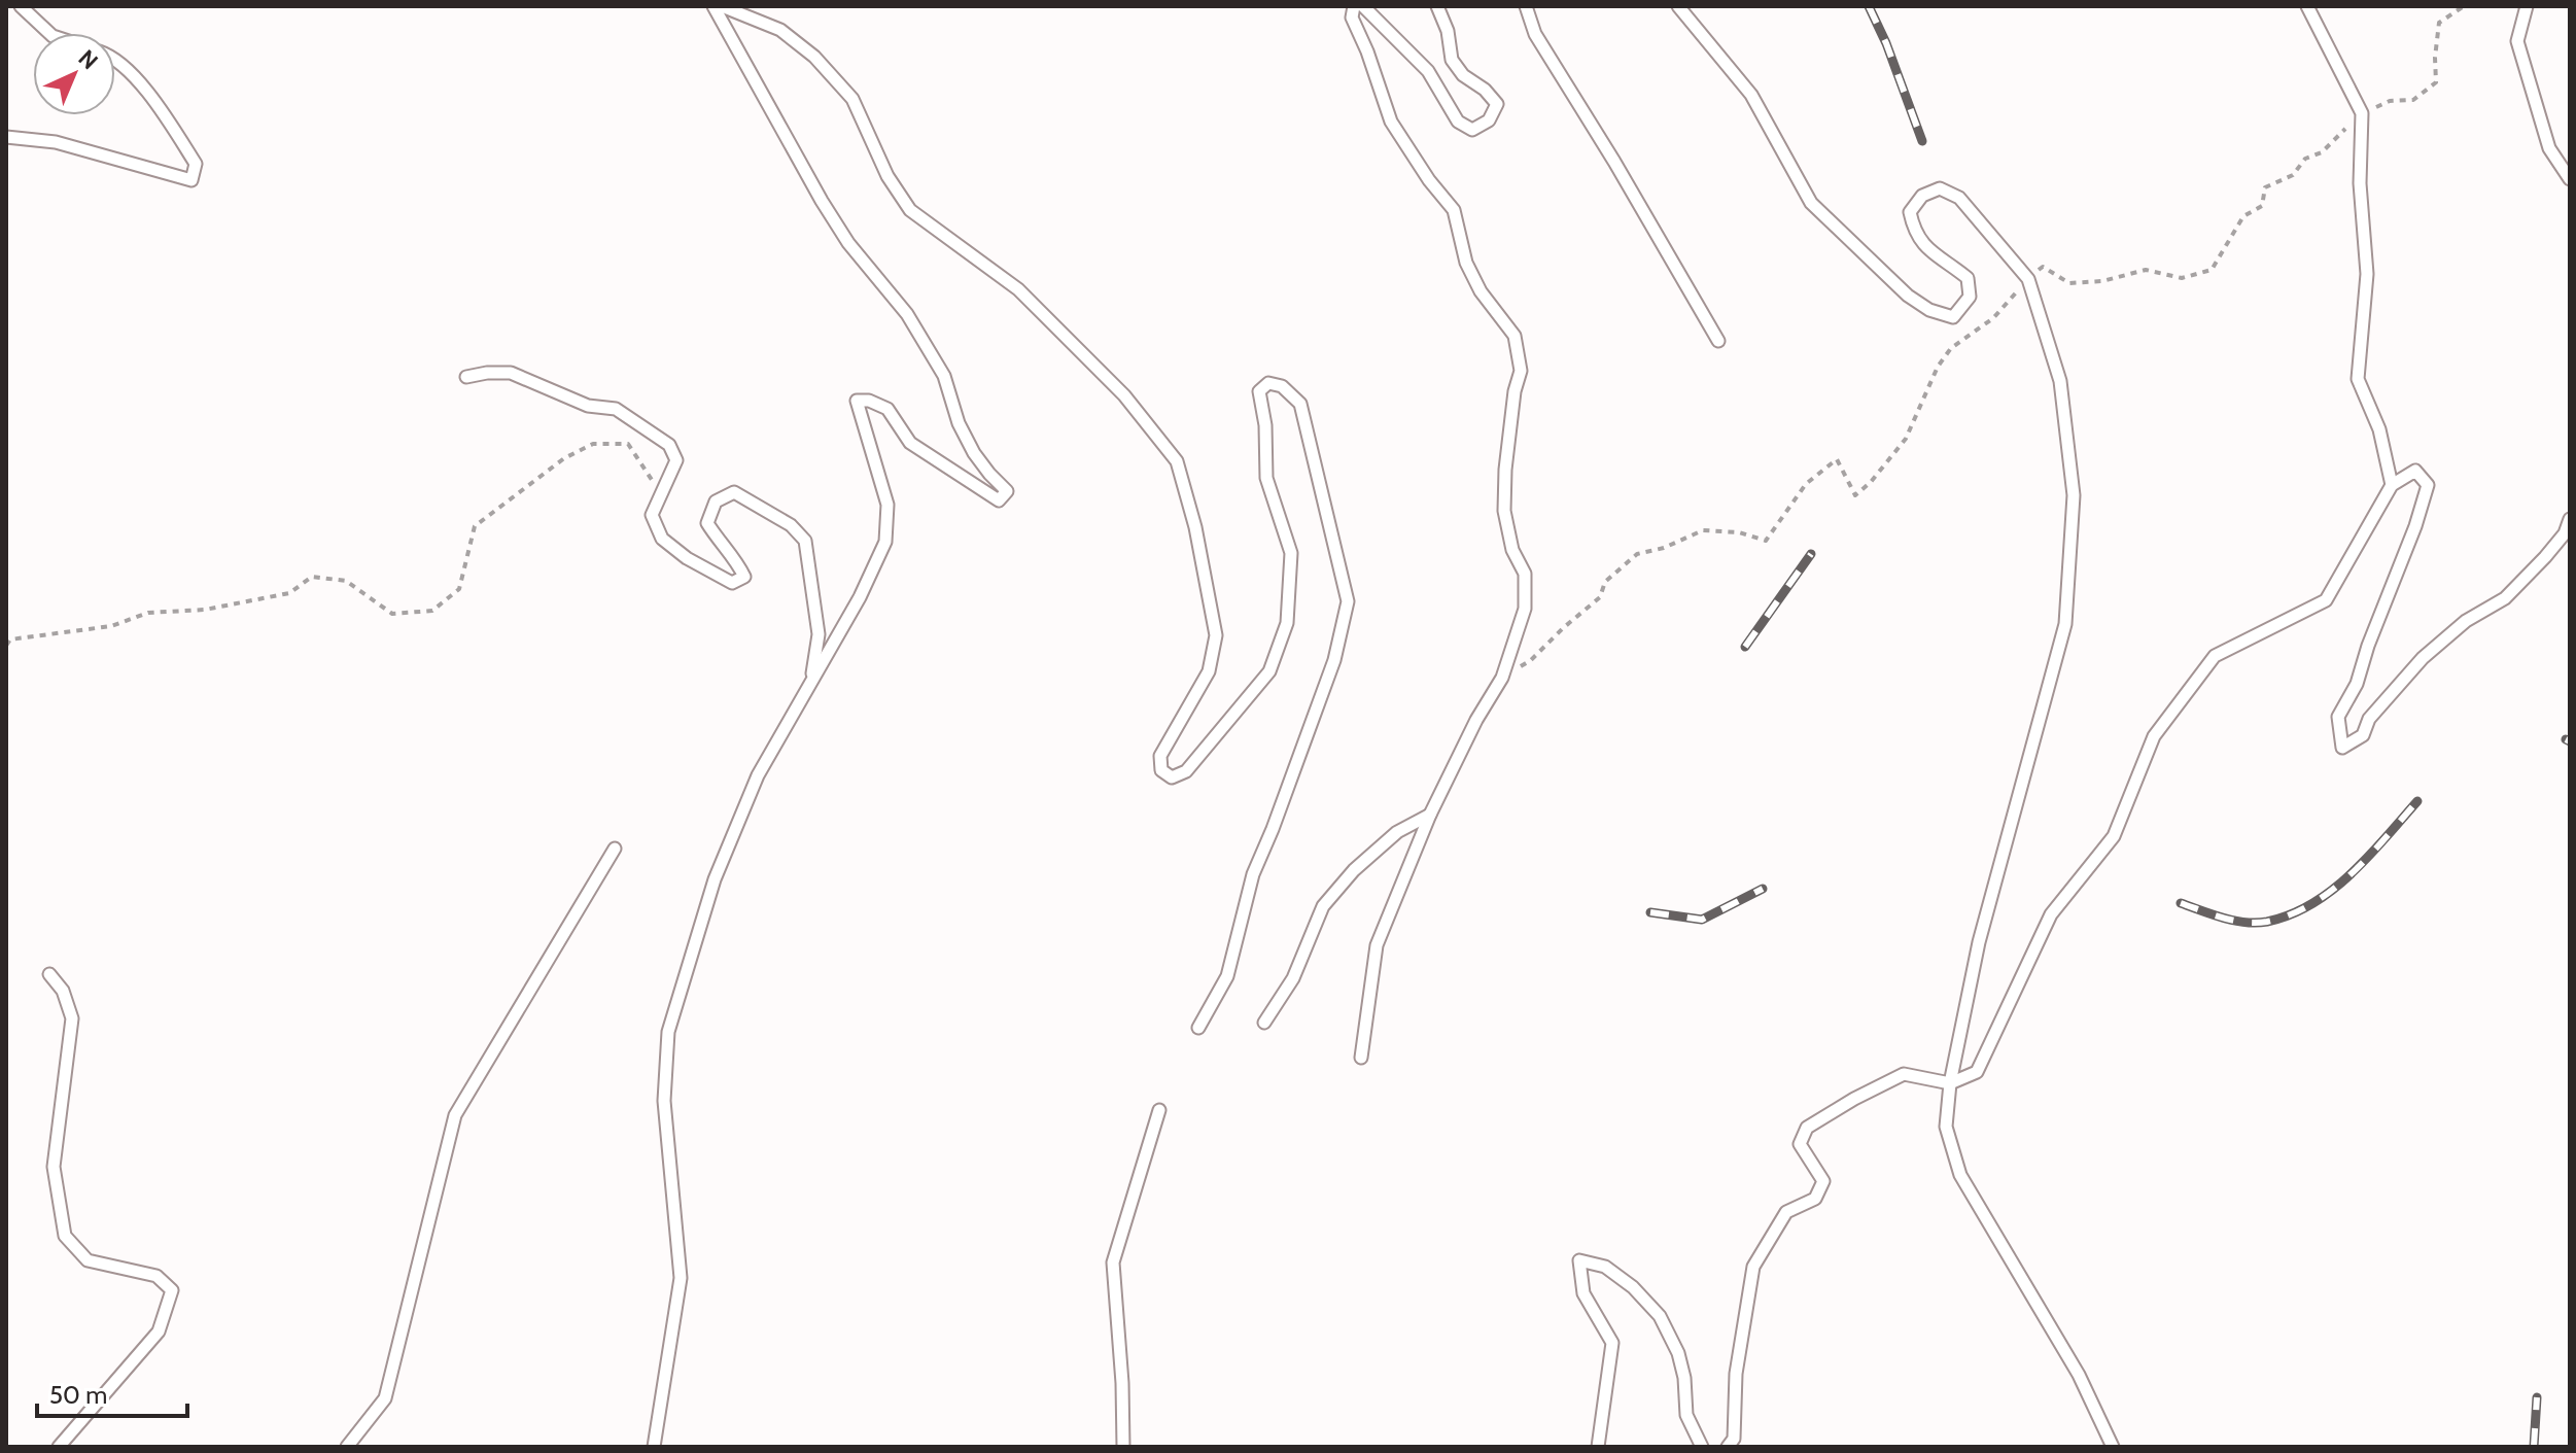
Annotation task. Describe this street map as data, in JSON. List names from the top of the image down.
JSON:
{
  "scale_bar": "50 m",
  "north": "top right"
}
